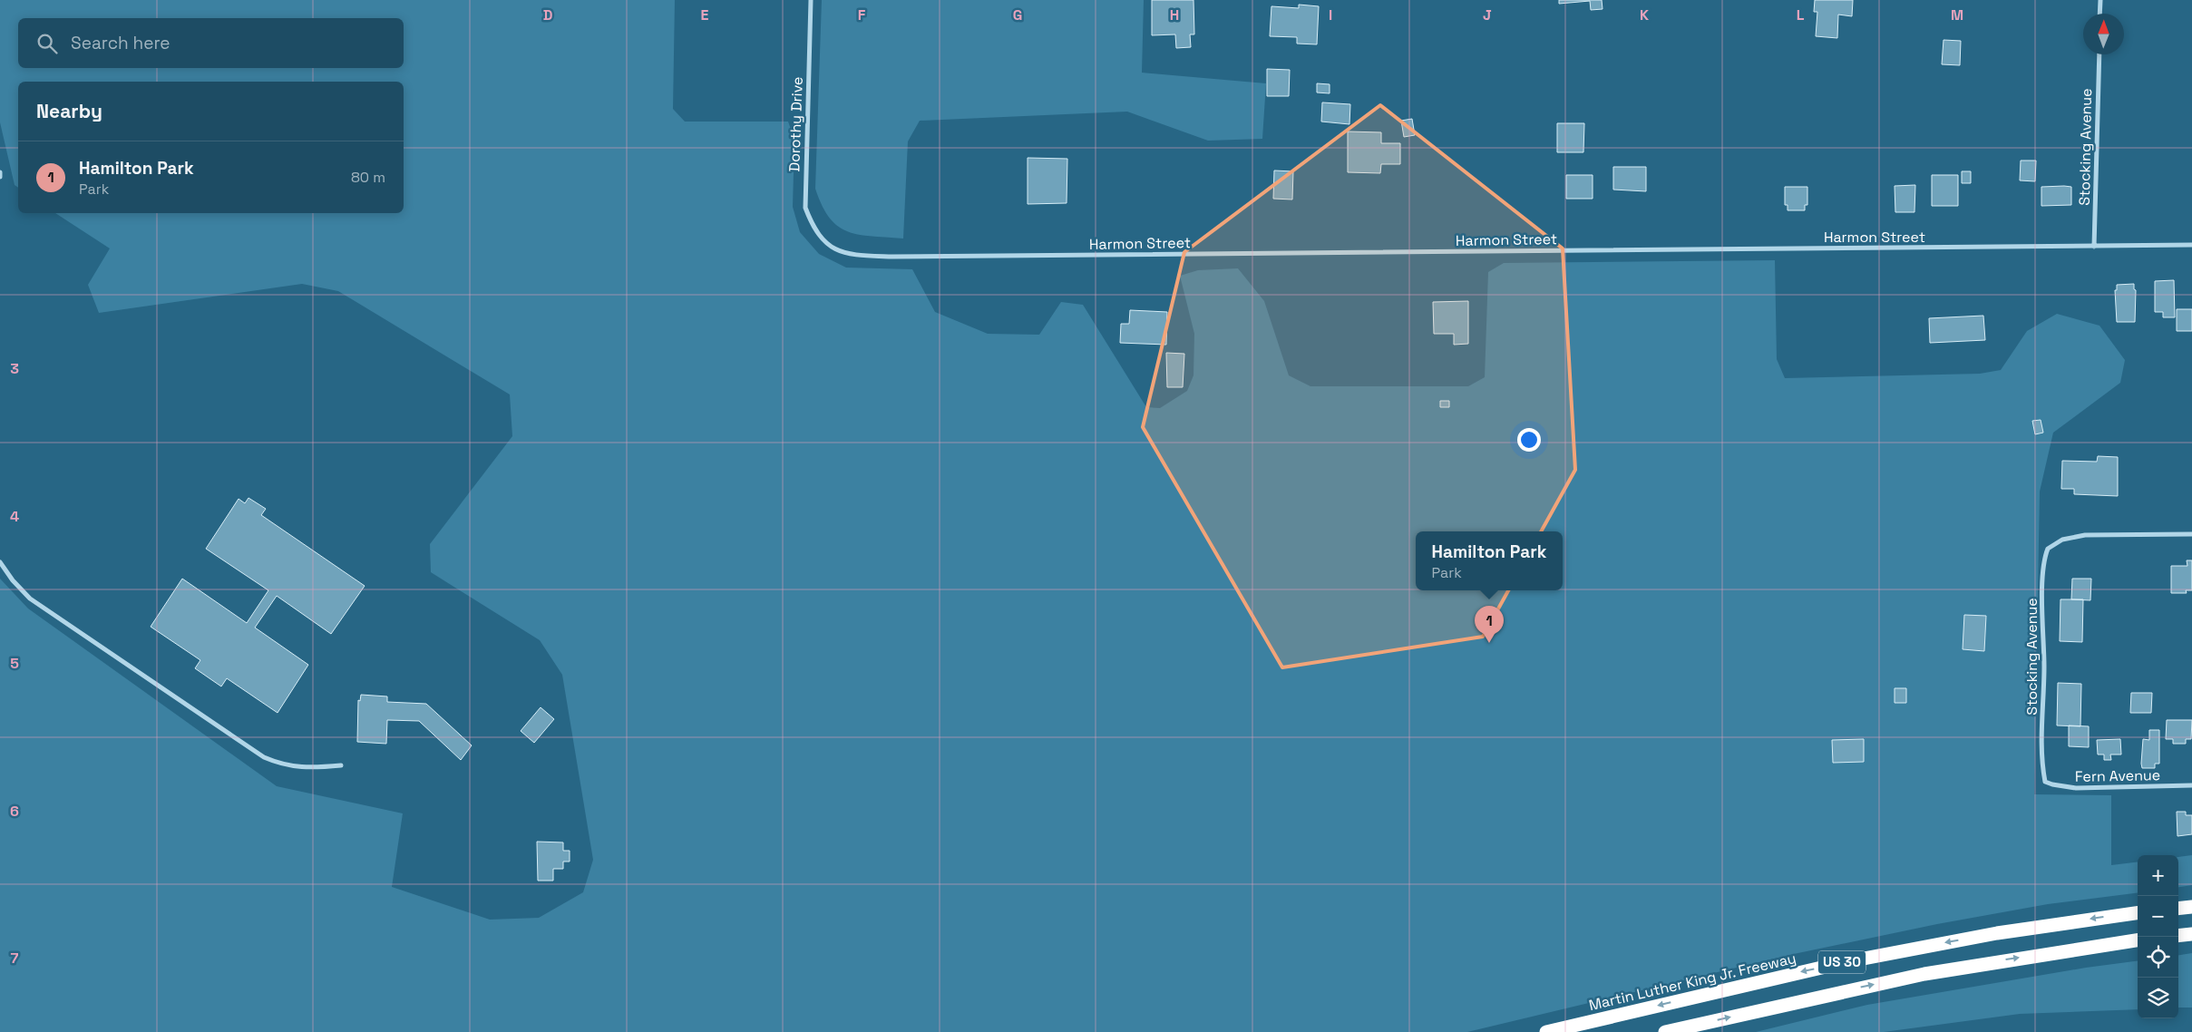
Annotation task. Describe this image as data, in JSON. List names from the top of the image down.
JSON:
{
  "streets": {
    "highway": ["US 30", "Martin Luther King Jr. Freeway"],
    "street": [
      "Dorothy Drive",
      "Stocking Avenue",
      "Harmon Street",
      "Fern Avenue"
    ]
  },
  "crossings": [
    ["Dorothy Drive", "Harmon Street"],
    ["Stocking Avenue", "Harmon Street"],
    ["Stocking Avenue", "Fern Avenue"]
  ],
  "north": "top",
  "page": {
    "search": "Search here",
    "heading": "Nearby",
    "list": [
      {
        "mark": "1",
        "name": "Hamilton Park",
        "note": "Park",
        "value": "80 m"
      }
    ],
    "popup": ["Hamilton Park", "Park"],
    "pins": "1",
    "map_buttons": ["+", "−"]
  },
  "grid": {
    "columns": [
      "D",
      "E",
      "F",
      "G",
      "H",
      "I",
      "J",
      "K",
      "L",
      "M"
    ],
    "rows": [
      "3",
      "4",
      "5",
      "6",
      "7"
    ]
  }
}
